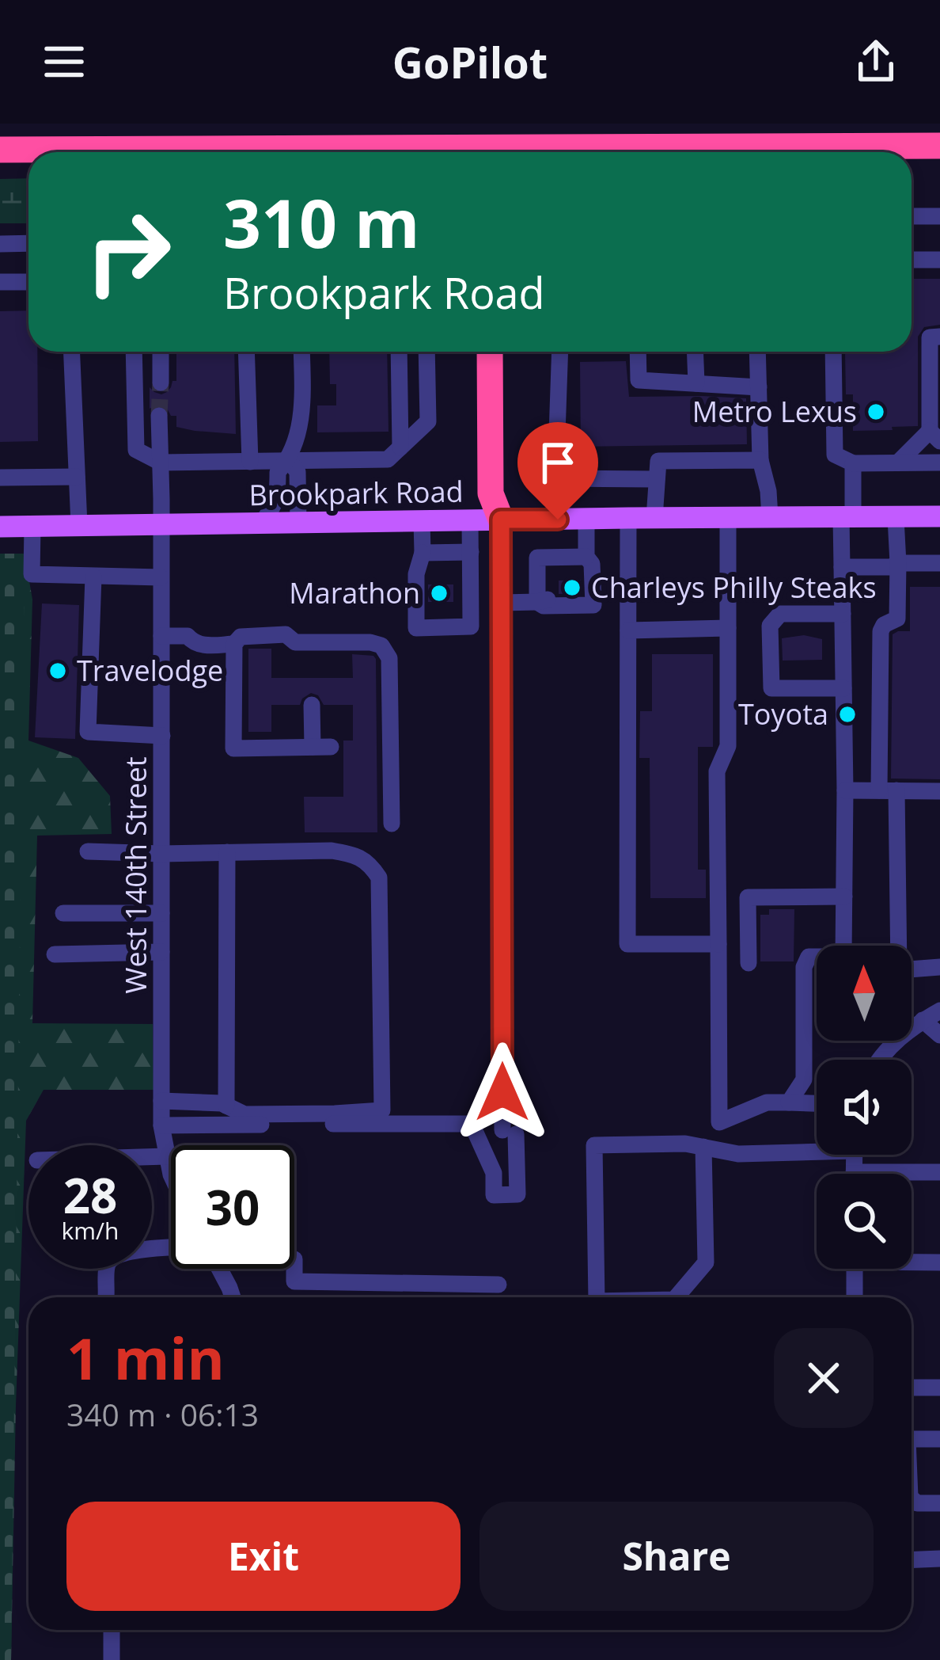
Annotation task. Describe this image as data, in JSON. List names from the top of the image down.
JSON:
{
  "streets": {
    "main road": ["Brookpark Road"],
    "street": ["West 140th Street"]
  },
  "crossings": [
    ["Brookpark Road", "West 140th Street"]
  ],
  "places": [
    "Metro Lexus",
    "Charleys Philly Steaks",
    "Marathon",
    "Travelodge",
    "Toyota"
  ],
  "north": "top",
  "page": {
    "header": "GoPilot",
    "turn": ["310 m", "Brookpark Road"],
    "speed": "28 km/h",
    "limit": "30",
    "heading": ["1 min", "340 m · 06:13"],
    "buttons": ["Exit", "Share"]
  }
}
